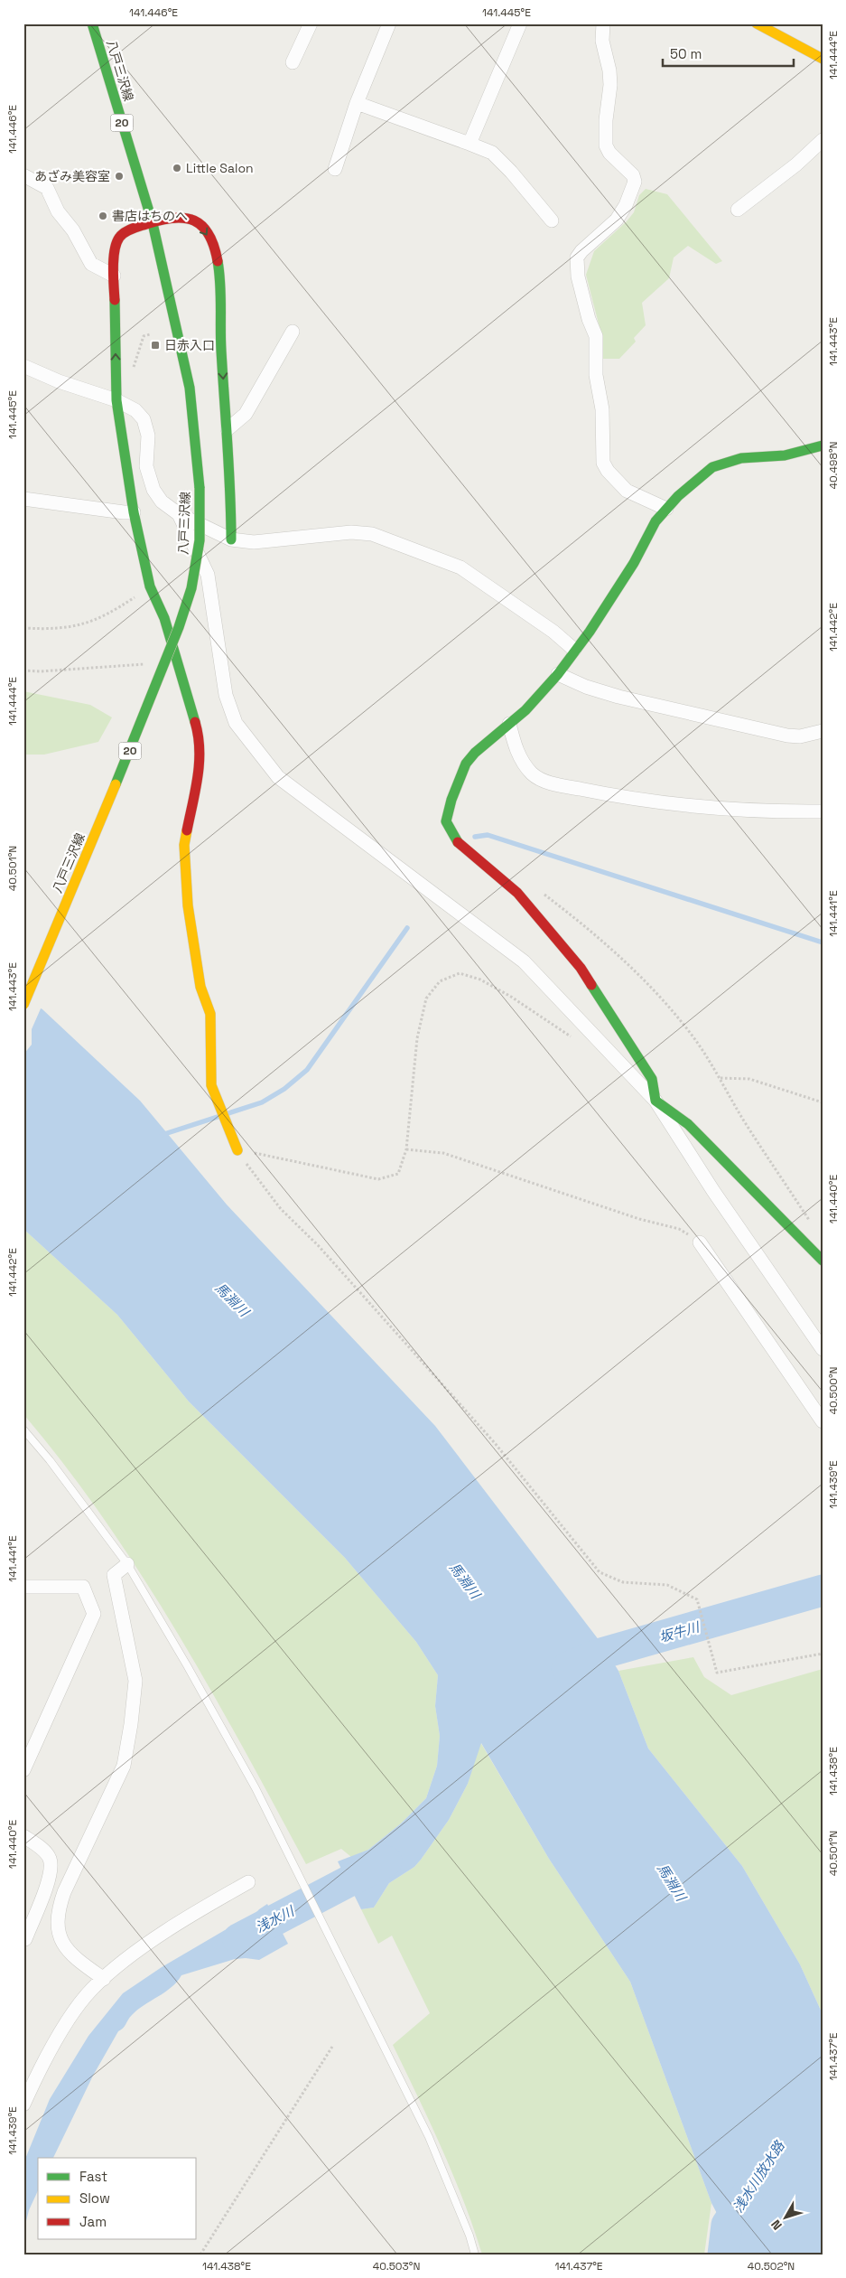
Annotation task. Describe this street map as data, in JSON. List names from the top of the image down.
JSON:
{
  "streets": {
    "main road": ["八戸三沢線", "20"]
  },
  "water": [
    "馬淵川",
    "坂牛川",
    "浅水川",
    "浅水川放水路"
  ],
  "places": {
    "other": ["Little Salon", "あざみ美容室", "書店はちのへ"],
    "transit": ["日赤入口"]
  },
  "legend": ["Fast", "Slow", "Jam"],
  "scale_bar": "50 m",
  "north": "bottom left",
  "coordinates": [
    "141.446°E",
    "141.445°E",
    "141.444°E",
    "141.443°E",
    "40.498°N",
    "141.442°E",
    "40.501°N",
    "141.441°E",
    "141.440°E",
    "40.500°N",
    "141.439°E",
    "141.438°E",
    "141.437°E",
    "40.503°N",
    "40.502°N"
  ]
}
